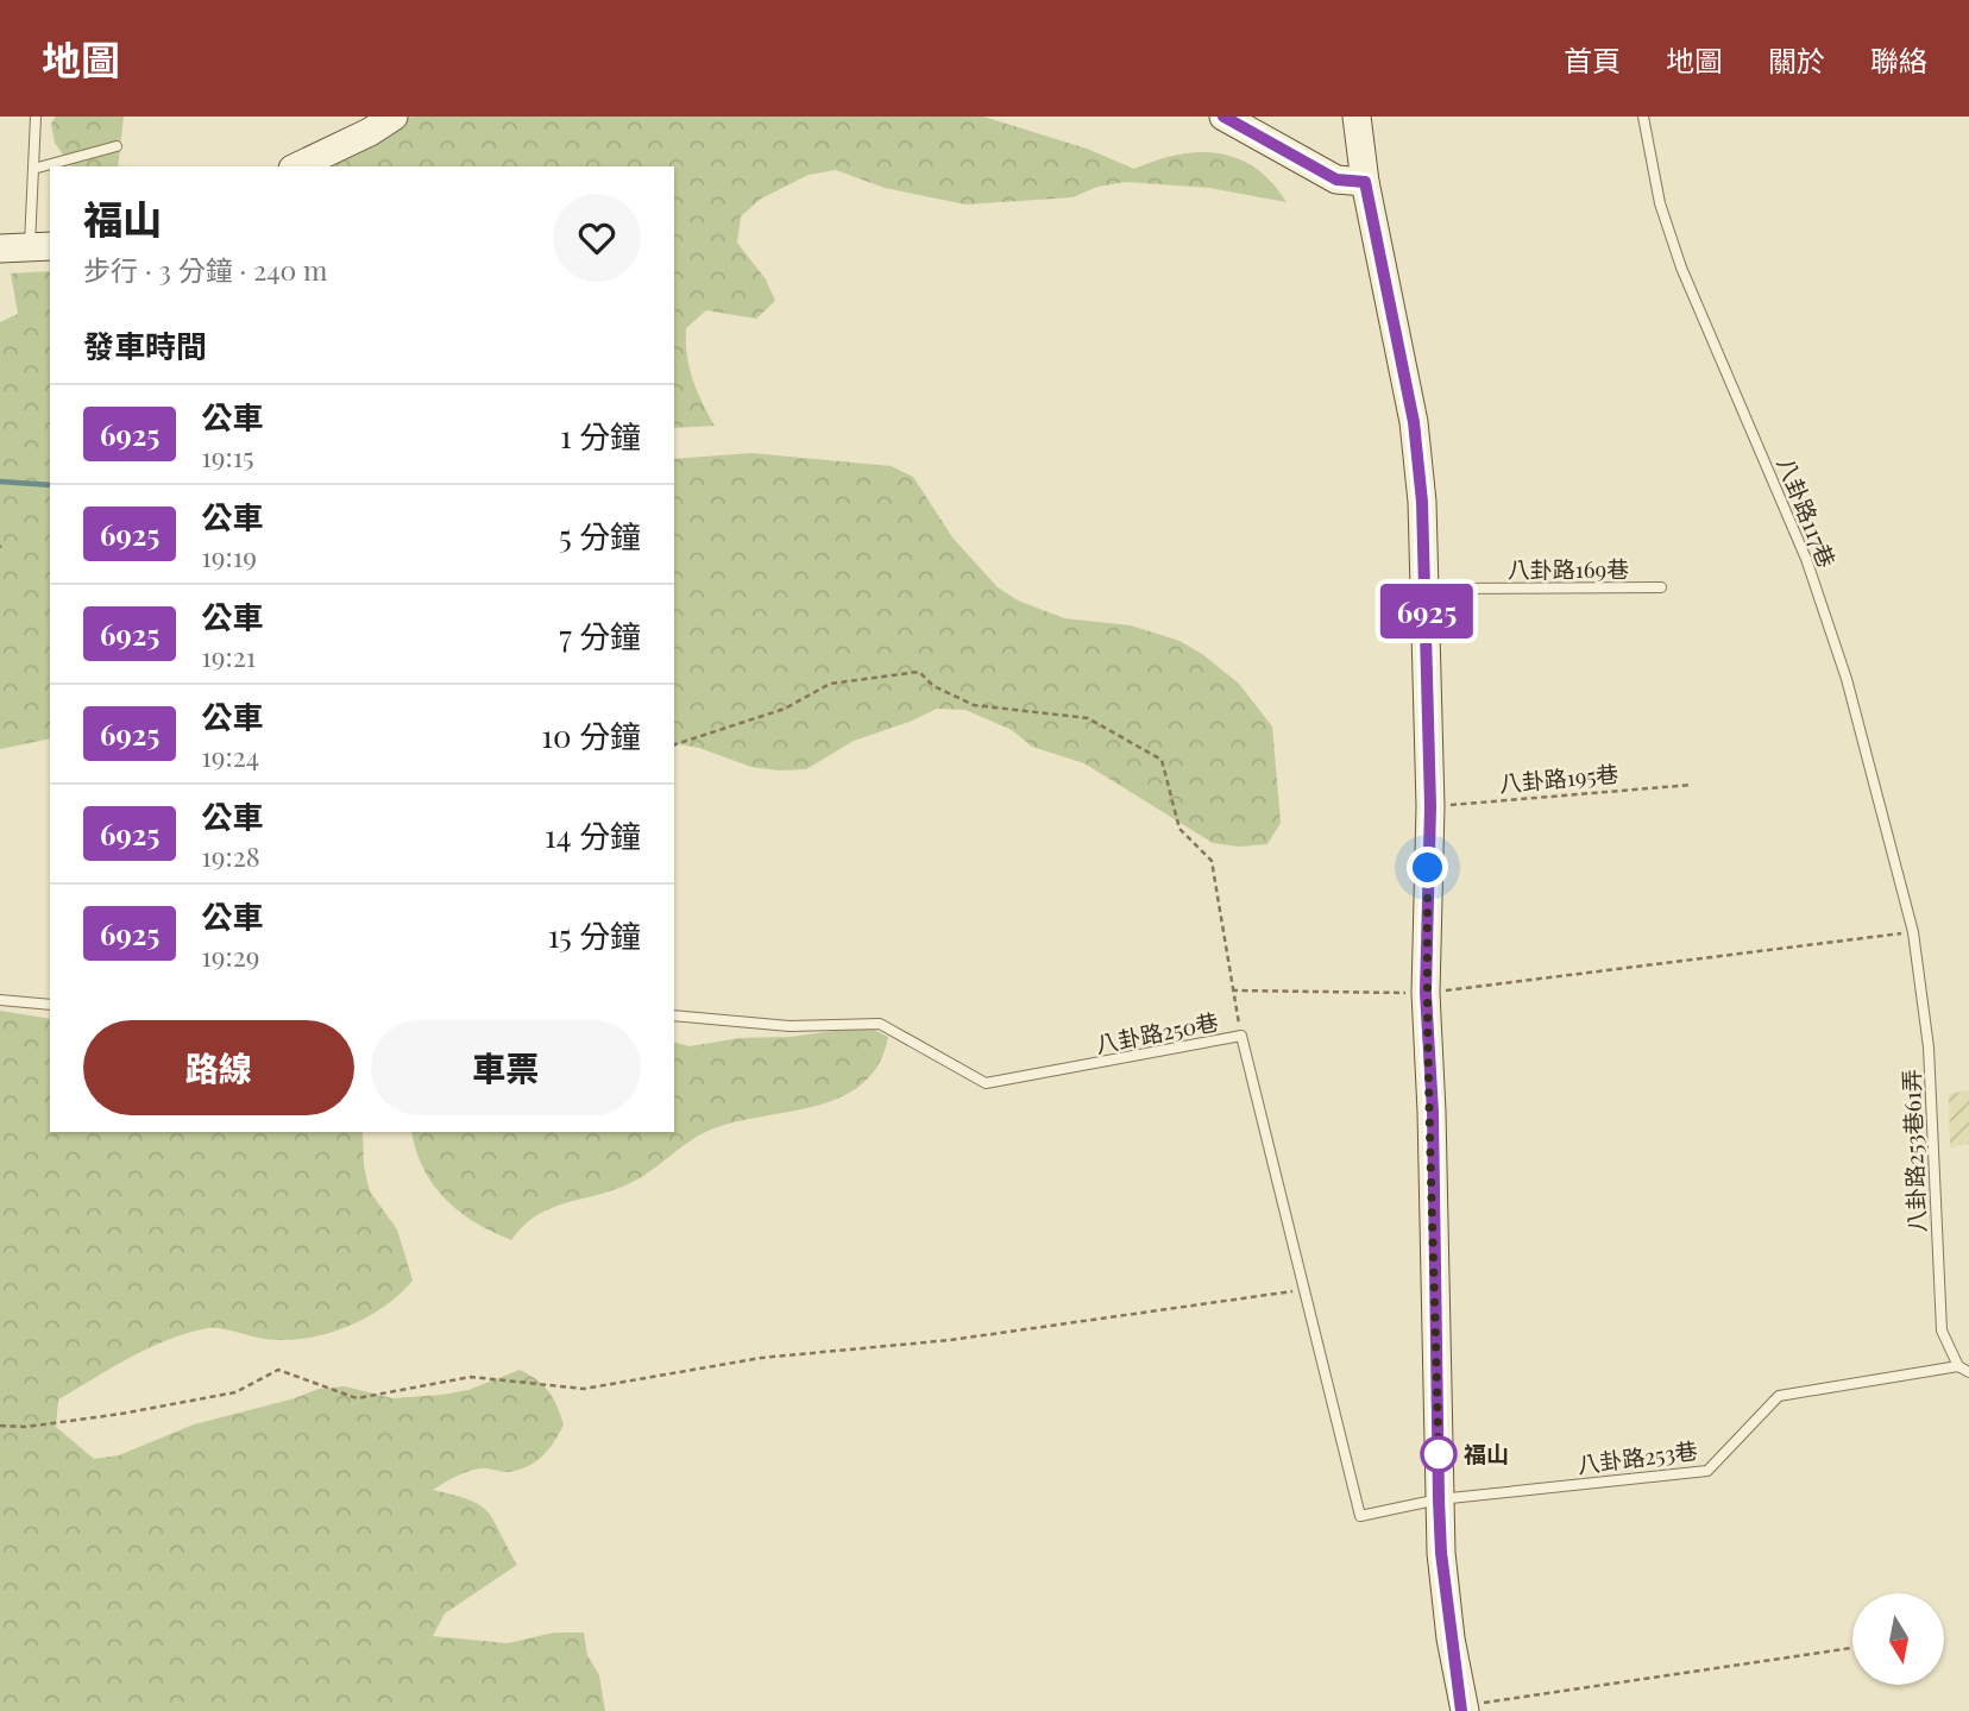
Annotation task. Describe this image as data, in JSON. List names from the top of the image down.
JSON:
{
  "streets": {
    "lane": [
      "八卦路117巷",
      "八卦路169巷",
      "八卦路250巷",
      "八卦路253巷61弄",
      "八卦路253巷"
    ],
    "path": ["八卦路195巷"]
  },
  "crossings": [
    ["八卦路117巷", "八卦路253巷61弄"],
    ["八卦路250巷", "八卦路253巷"],
    ["八卦路253巷61弄", "八卦路253巷"]
  ],
  "places": ["福山"],
  "lines": ["bus line 6925"],
  "north": "bottom",
  "page": {
    "header": "地圖",
    "nav": [
      "首頁",
      "地圖",
      "關於",
      "聯絡"
    ],
    "on_map": "6925",
    "heading": [
      ["福山", "步行 · 3 分鐘 · 240 m"],
      "發車時間"
    ],
    "list": [
      {
        "mark": "6925",
        "name": "公車",
        "note": "19:15",
        "value": "1 分鐘"
      },
      {
        "mark": "6925",
        "name": "公車",
        "note": "19:19",
        "value": "5 分鐘"
      },
      {
        "mark": "6925",
        "name": "公車",
        "note": "19:21",
        "value": "7 分鐘"
      },
      {
        "mark": "6925",
        "name": "公車",
        "note": "19:24",
        "value": "10 分鐘"
      },
      {
        "mark": "6925",
        "name": "公車",
        "note": "19:28",
        "value": "14 分鐘"
      },
      {
        "mark": "6925",
        "name": "公車",
        "note": "19:29",
        "value": "15 分鐘"
      }
    ],
    "buttons": ["路線", "車票"]
  }
}
